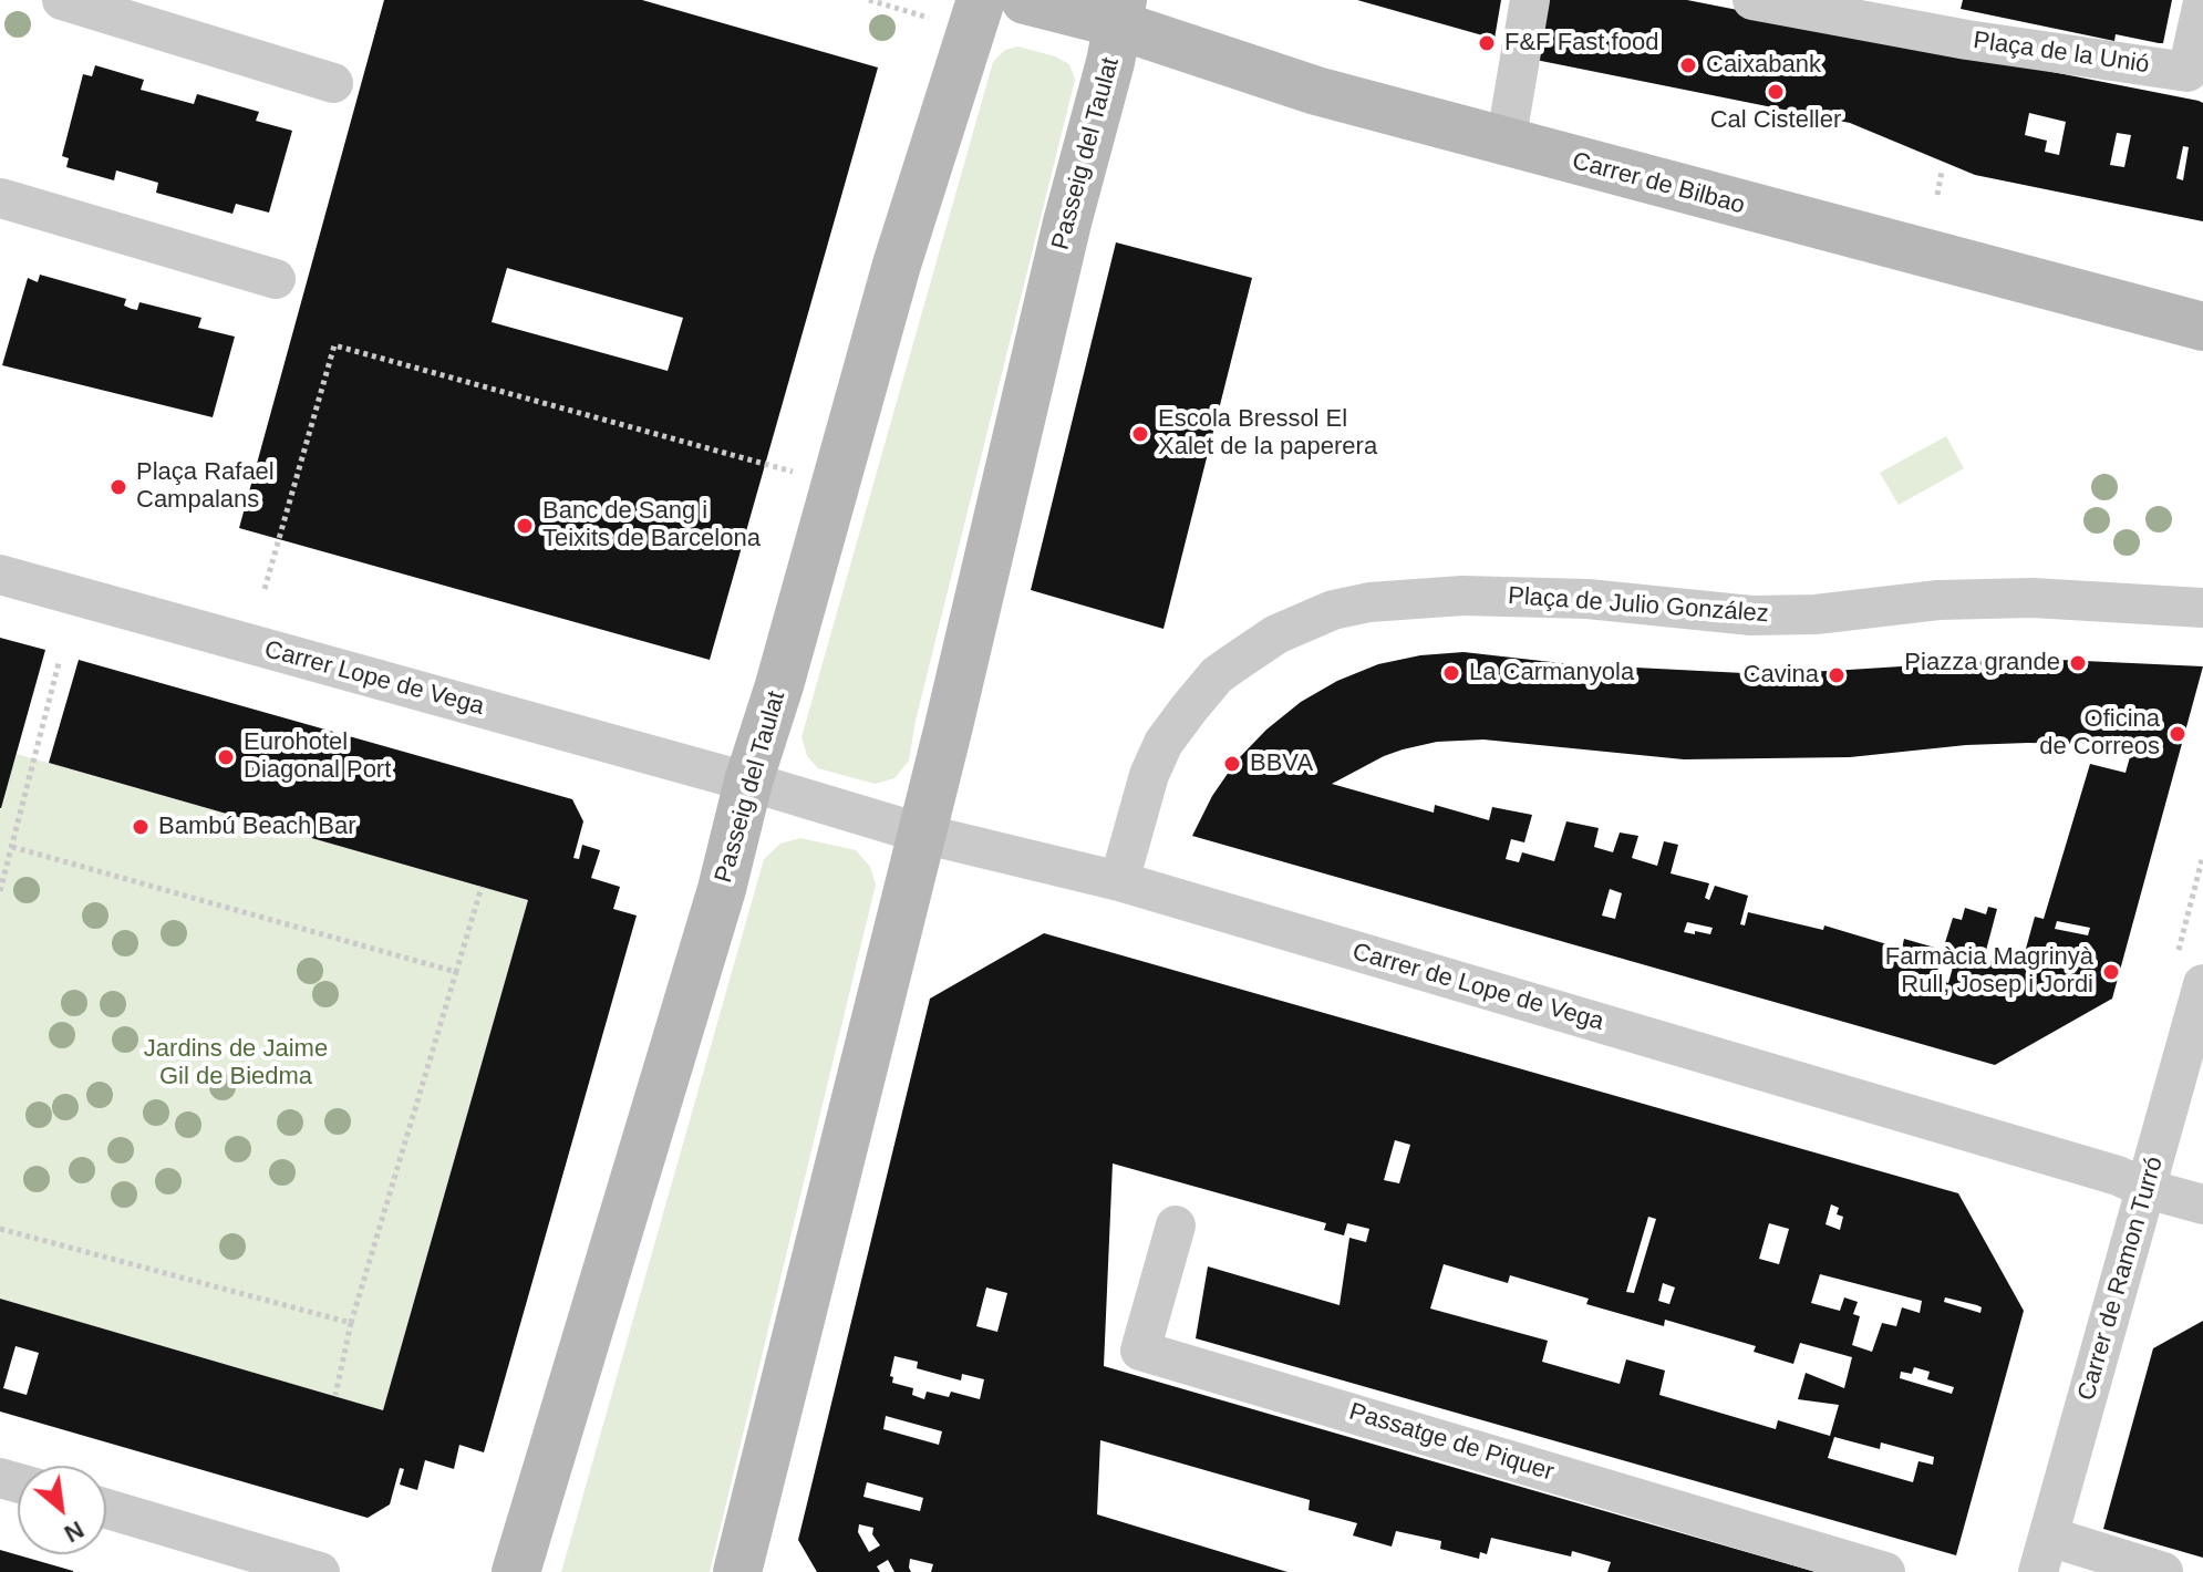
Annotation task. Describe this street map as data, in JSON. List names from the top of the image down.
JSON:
{
  "streets": {
    "street": [
      "Plaça de la Unió",
      "Passeig del Taulat",
      "Carrer de Bilbao",
      "Plaça de Julio González",
      "Carrer Lope de Vega",
      "Carrer de Lope de Vega",
      "Carrer de Ramon Turró",
      "Passatge de Piquer"
    ]
  },
  "crossings": [
    ["Passeig del Taulat", "Carrer de Bilbao"],
    ["Passeig del Taulat", "Carrer Lope de Vega"],
    ["Passeig del Taulat", "Carrer de Lope de Vega"],
    ["Plaça de Julio González", "Carrer de Lope de Vega"],
    ["Carrer Lope de Vega", "Carrer de Lope de Vega"],
    ["Carrer de Lope de Vega", "Carrer de Ramon Turró"]
  ],
  "parks": ["Jardins de Jaime Gil de Biedma"],
  "places": [
    "F&F Fast food",
    "Caixabank",
    "Cal Cisteller",
    "Escola Bressol El Xalet de la paperera",
    "Plaça Rafael Campalans",
    "Banc de Sang i Teixits de Barcelona",
    "Piazza grande",
    "La Carmanyola",
    "Cavina",
    "Oficina de Correos",
    "Eurohotel Diagonal Port",
    "BBVA",
    "Bambú Beach Bar",
    "Farmàcia Magrinyà Rull, Josep i Jordi"
  ],
  "north": "bottom right"
}
